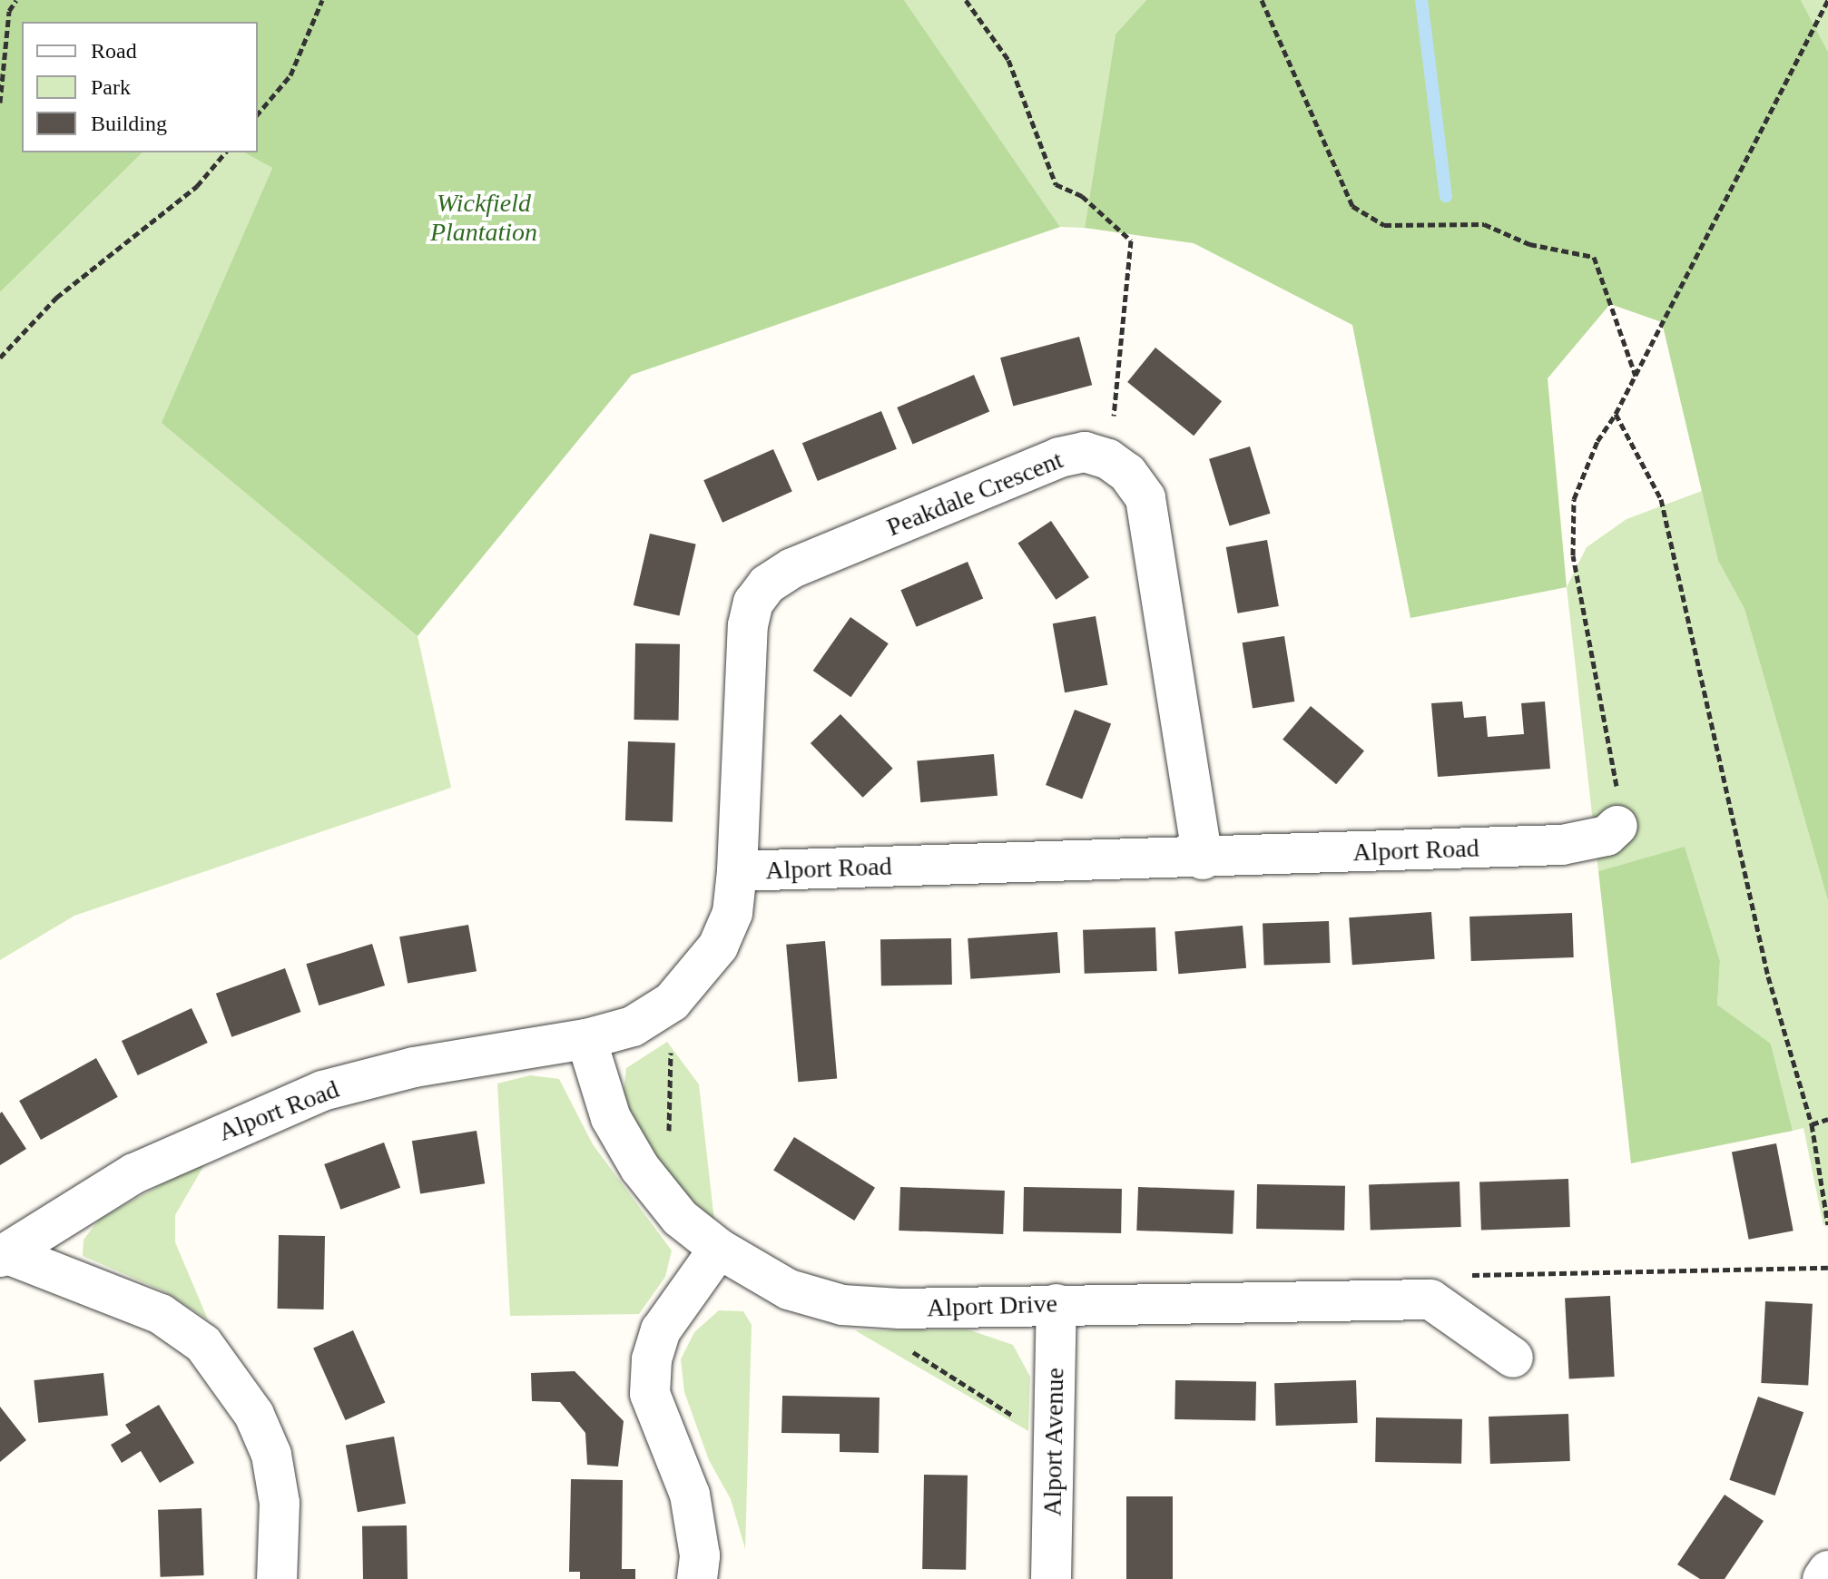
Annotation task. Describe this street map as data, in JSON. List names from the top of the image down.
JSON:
{
  "streets": {
    "street": [
      "Peakdale Crescent",
      "Alport Road",
      "Alport Drive",
      "Alport Avenue"
    ]
  },
  "crossings": [
    ["Peakdale Crescent", "Alport Road"],
    ["Alport Road", "Alport Drive"],
    ["Alport Drive", "Alport Avenue"]
  ],
  "parks": ["Wickfield Plantation"],
  "legend": ["Road", "Park", "Building"]
}
